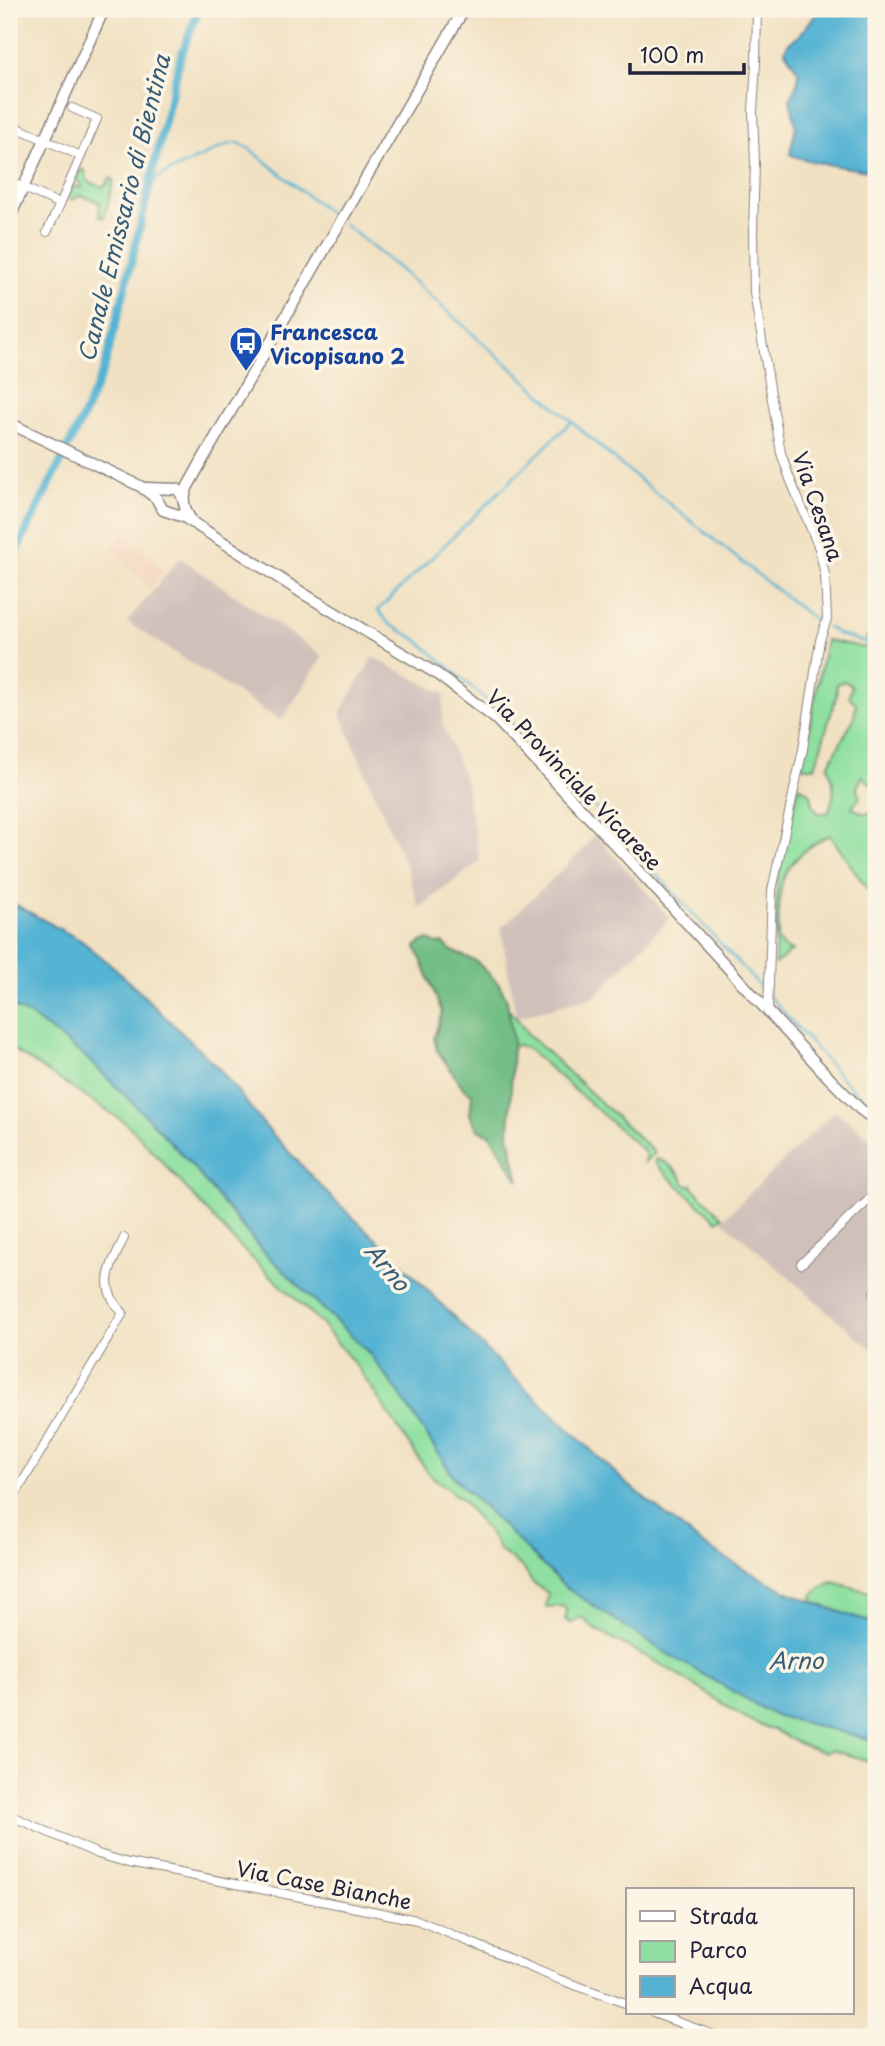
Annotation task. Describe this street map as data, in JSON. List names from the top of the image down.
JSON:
{
  "streets": {
    "main road": ["Via Provinciale Vicarese"],
    "street": ["Via Cesana", "Via Case Bianche"]
  },
  "crossings": [
    ["Via Cesana", "Via Provinciale Vicarese"]
  ],
  "water": ["Canale Emissario di Bientina", "Arno"],
  "places": {
    "bus stop": ["Francesca Vicopisano 2"]
  },
  "legend": ["Strada", "Parco", "Acqua"],
  "scale_bar": "100 m"
}
